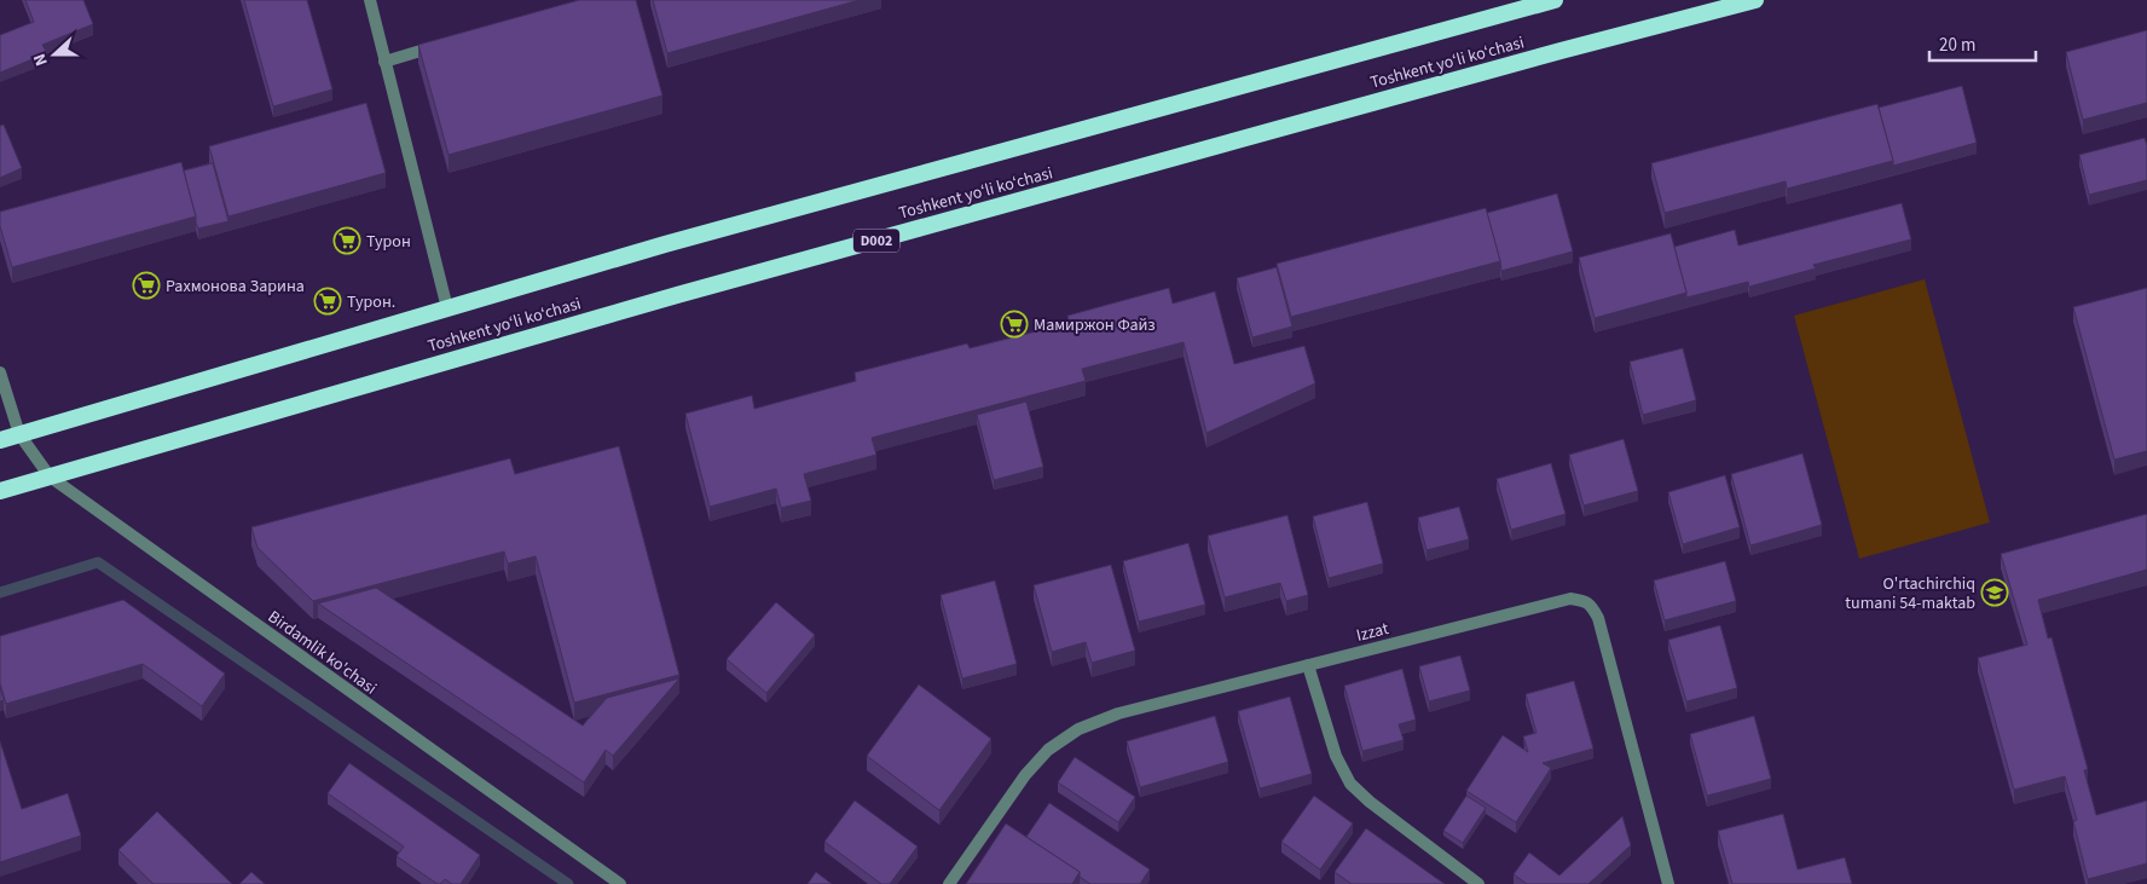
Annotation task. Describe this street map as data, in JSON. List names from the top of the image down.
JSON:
{
  "streets": {
    "highway": ["Toshkent yo‘li ko‘chasi", "D002"],
    "street": ["Izzat", "Birdamlik ko'chasi"]
  },
  "crossings": [
    ["Toshkent yo‘li ko‘chasi", "Birdamlik ko'chasi"]
  ],
  "places": {
    "supermarket": [
      "Турон",
      "Рахмонова Зарина",
      "Турон.",
      "Мамиржон Файз"
    ],
    "school or university": ["O'rtachirchiq tumani 54-maktab"]
  },
  "scale_bar": "20 m",
  "north": "left"
}
